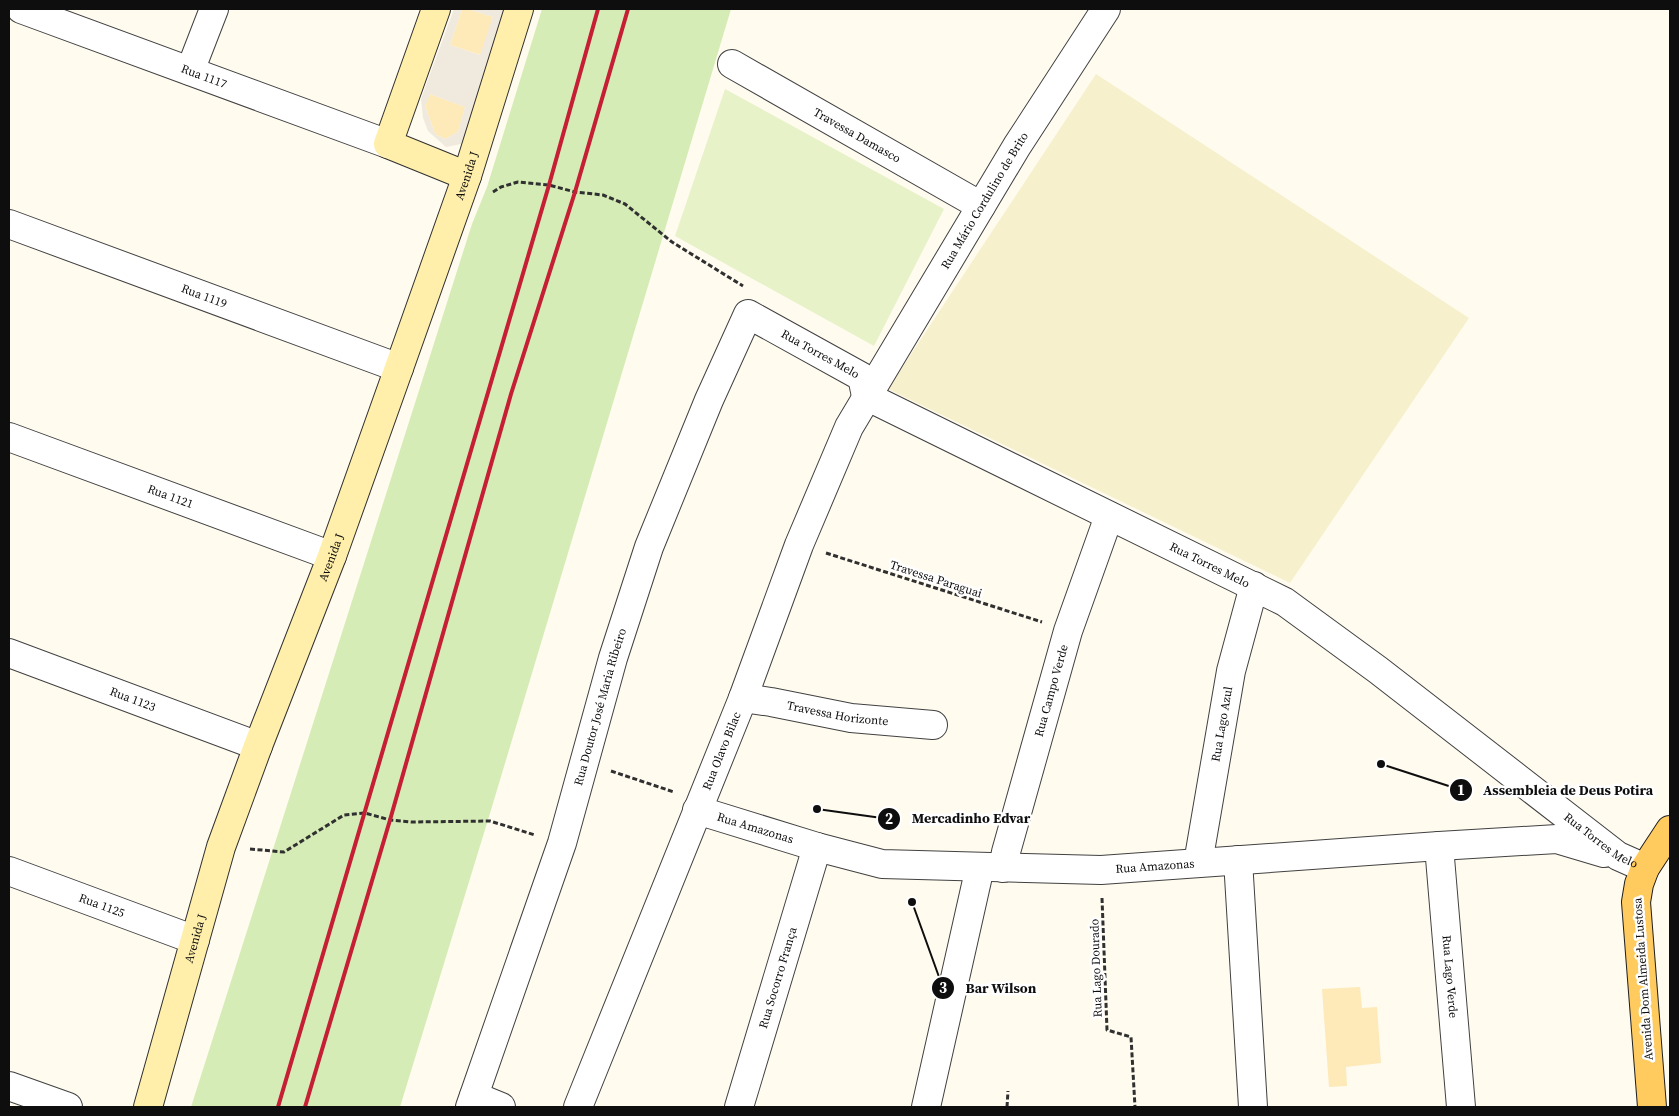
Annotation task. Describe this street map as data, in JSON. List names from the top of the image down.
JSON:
{
  "streets": {
    "main road": ["Avenida Dom Almeida Lustosa"],
    "street": [
      "Rua 1117",
      "Travessa Damasco",
      "Avenida J",
      "Rua Mário Cordulino de Brito",
      "Rua 1119",
      "Rua Torres Melo",
      "Rua 1121",
      "Rua Campo Verde",
      "Rua 1123",
      "Rua Doutor José Maria Ribeiro",
      "Travessa Horizonte",
      "Rua Lago Azul",
      "Rua Olavo Bilac",
      "Rua Amazonas",
      "Rua 1125",
      "Rua Socorro França",
      "Rua Lago Verde"
    ],
    "path": ["Travessa Paraguai", "Rua Lago Dourado"]
  },
  "crossings": [
    ["Travessa Damasco", "Rua Mário Cordulino de Brito"],
    ["Avenida J", "Rua 1119"],
    ["Avenida J", "Rua 1121"],
    ["Avenida J", "Rua 1123"],
    ["Avenida J", "Rua 1125"],
    ["Rua Mário Cordulino de Brito", "Rua Torres Melo"],
    ["Rua Mário Cordulino de Brito", "Rua Olavo Bilac"],
    ["Rua Torres Melo", "Rua Campo Verde"],
    ["Rua Torres Melo", "Rua Doutor José Maria Ribeiro"],
    ["Rua Torres Melo", "Rua Lago Azul"],
    ["Rua Torres Melo", "Rua Olavo Bilac"],
    ["Rua Torres Melo", "Rua Amazonas"],
    ["Rua Torres Melo", "Avenida Dom Almeida Lustosa"],
    ["Travessa Paraguai", "Rua Campo Verde"],
    ["Travessa Paraguai", "Rua Olavo Bilac"],
    ["Rua Campo Verde", "Rua Amazonas"],
    ["Travessa Horizonte", "Rua Olavo Bilac"],
    ["Rua Lago Azul", "Rua Amazonas"],
    ["Rua Olavo Bilac", "Rua Amazonas"],
    ["Rua Amazonas", "Rua Lago Dourado"],
    ["Rua Amazonas", "Rua Socorro França"],
    ["Rua Amazonas", "Rua Lago Verde"]
  ],
  "places": ["Assembleia de Deus Potira", "Mercadinho Edvar", "Bar Wilson"]
}
